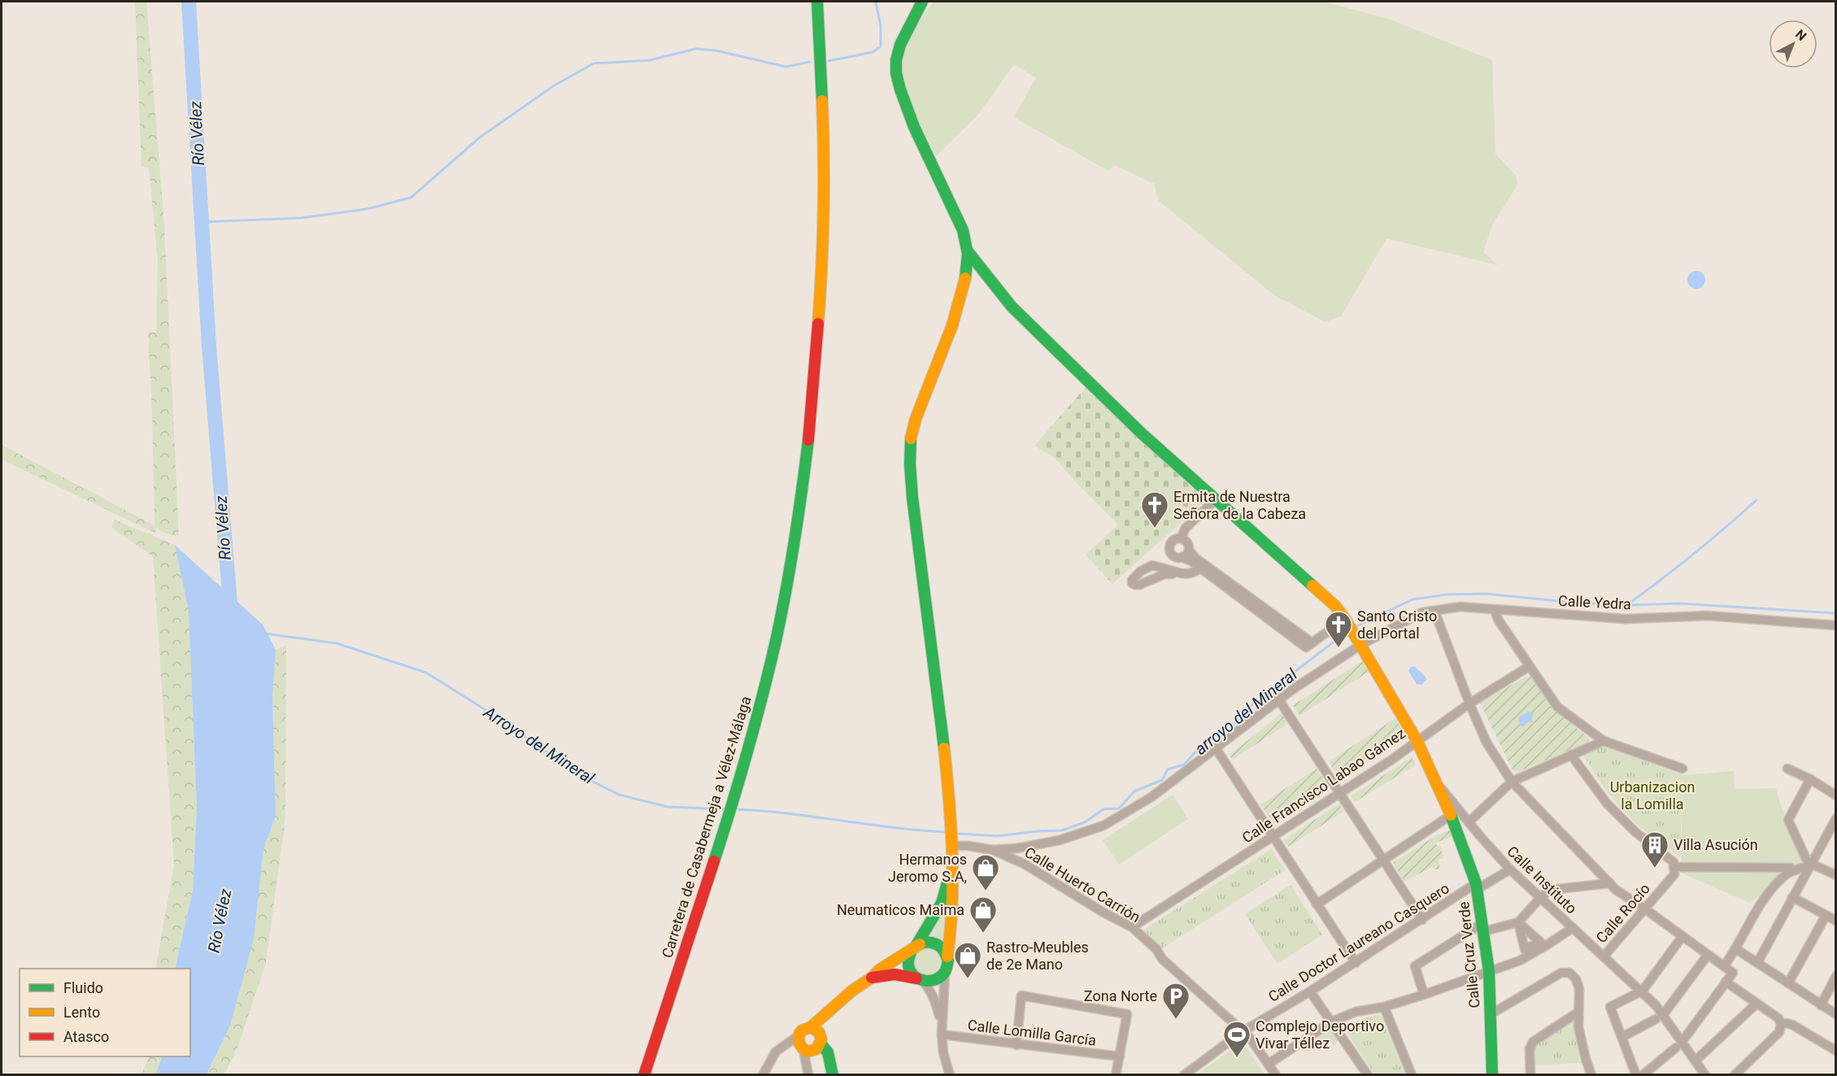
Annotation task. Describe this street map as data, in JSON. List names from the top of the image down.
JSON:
{
  "streets": {
    "street": [
      "Calle Yedra",
      "Calle Francisco Labao Gámez",
      "Carretera de Casabermeja a Vélez-Málaga",
      "Calle Instituto",
      "Calle Huerto Carrión",
      "Calle Rocío",
      "Calle Doctor Laureano Casquero",
      "Calle Cruz Verde",
      "Calle Lomilla García"
    ]
  },
  "crossings": [
    ["Calle Yedra", "Calle Huerto Carrión"],
    ["Calle Yedra", "Calle Cruz Verde"],
    ["Calle Francisco Labao Gámez", "Calle Huerto Carrión"],
    ["Calle Francisco Labao Gámez", "Calle Cruz Verde"],
    ["Calle Instituto", "Calle Rocío"],
    ["Calle Instituto", "Calle Doctor Laureano Casquero"],
    ["Calle Instituto", "Calle Cruz Verde"],
    ["Calle Huerto Carrión", "Calle Doctor Laureano Casquero"],
    ["Calle Doctor Laureano Casquero", "Calle Cruz Verde"]
  ],
  "water": ["Río Vélez", "arroyo del Mineral", "Arroyo del Mineral"],
  "parks": ["Urbanizacion la Lomilla"],
  "places": {
    "church": ["Ermita de Nuestra Señora de la Cabeza", "Santo Cristo del Portal"],
    "building": ["Villa Asución"],
    "shop": ["Hermanos Jeromo S.A,", "Neumaticos Maima", "Rastro-Meubles de 2e Mano"],
    "parking": ["Zona Norte"],
    "sports": ["Complejo Deportivo Vivar Téllez"]
  },
  "legend": ["Fluido", "Lento", "Atasco"],
  "north": "top right"
}
